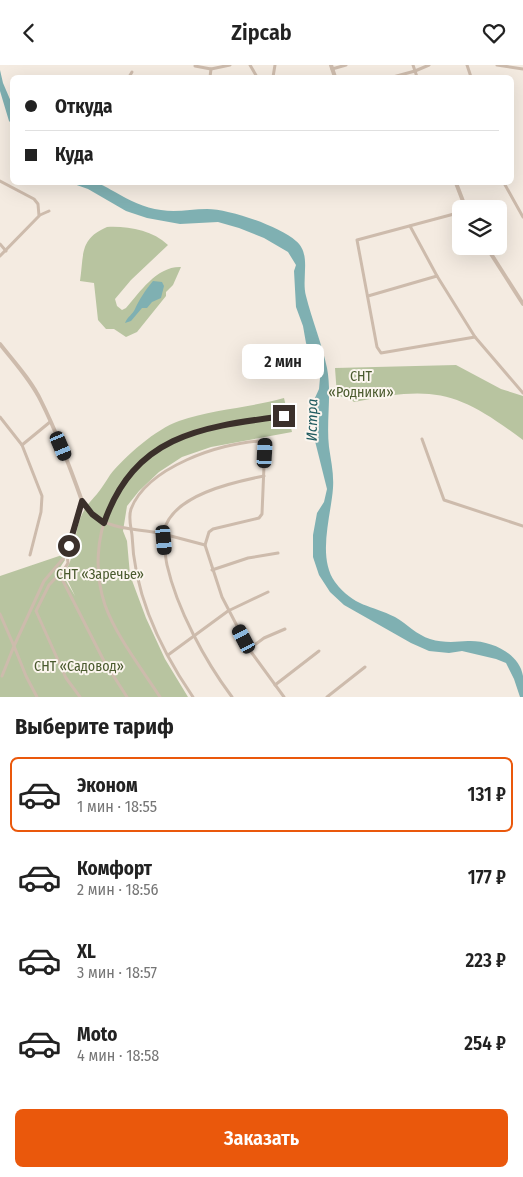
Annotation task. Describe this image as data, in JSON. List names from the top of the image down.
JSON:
{
  "water": ["Истра"],
  "parks": ["СНТ «Родники»", "СНТ «Заречье»", "СНТ «Садовод»"],
  "page": {
    "header": "Zipcab",
    "banner": ["Откуда", "Куда"],
    "bubble": "2 мин",
    "heading": "Выберите тариф",
    "list": [
      {
        "name": "Эконом",
        "note": "1 мин · 18:55",
        "value": "131 ₽"
      },
      {
        "name": "Комфорт",
        "note": "2 мин · 18:56",
        "value": "177 ₽"
      },
      {
        "name": "XL",
        "note": "3 мин · 18:57",
        "value": "223 ₽"
      },
      {
        "name": "Moto",
        "note": "4 мин · 18:58",
        "value": "254 ₽"
      }
    ],
    "buttons": "Заказать"
  }
}
